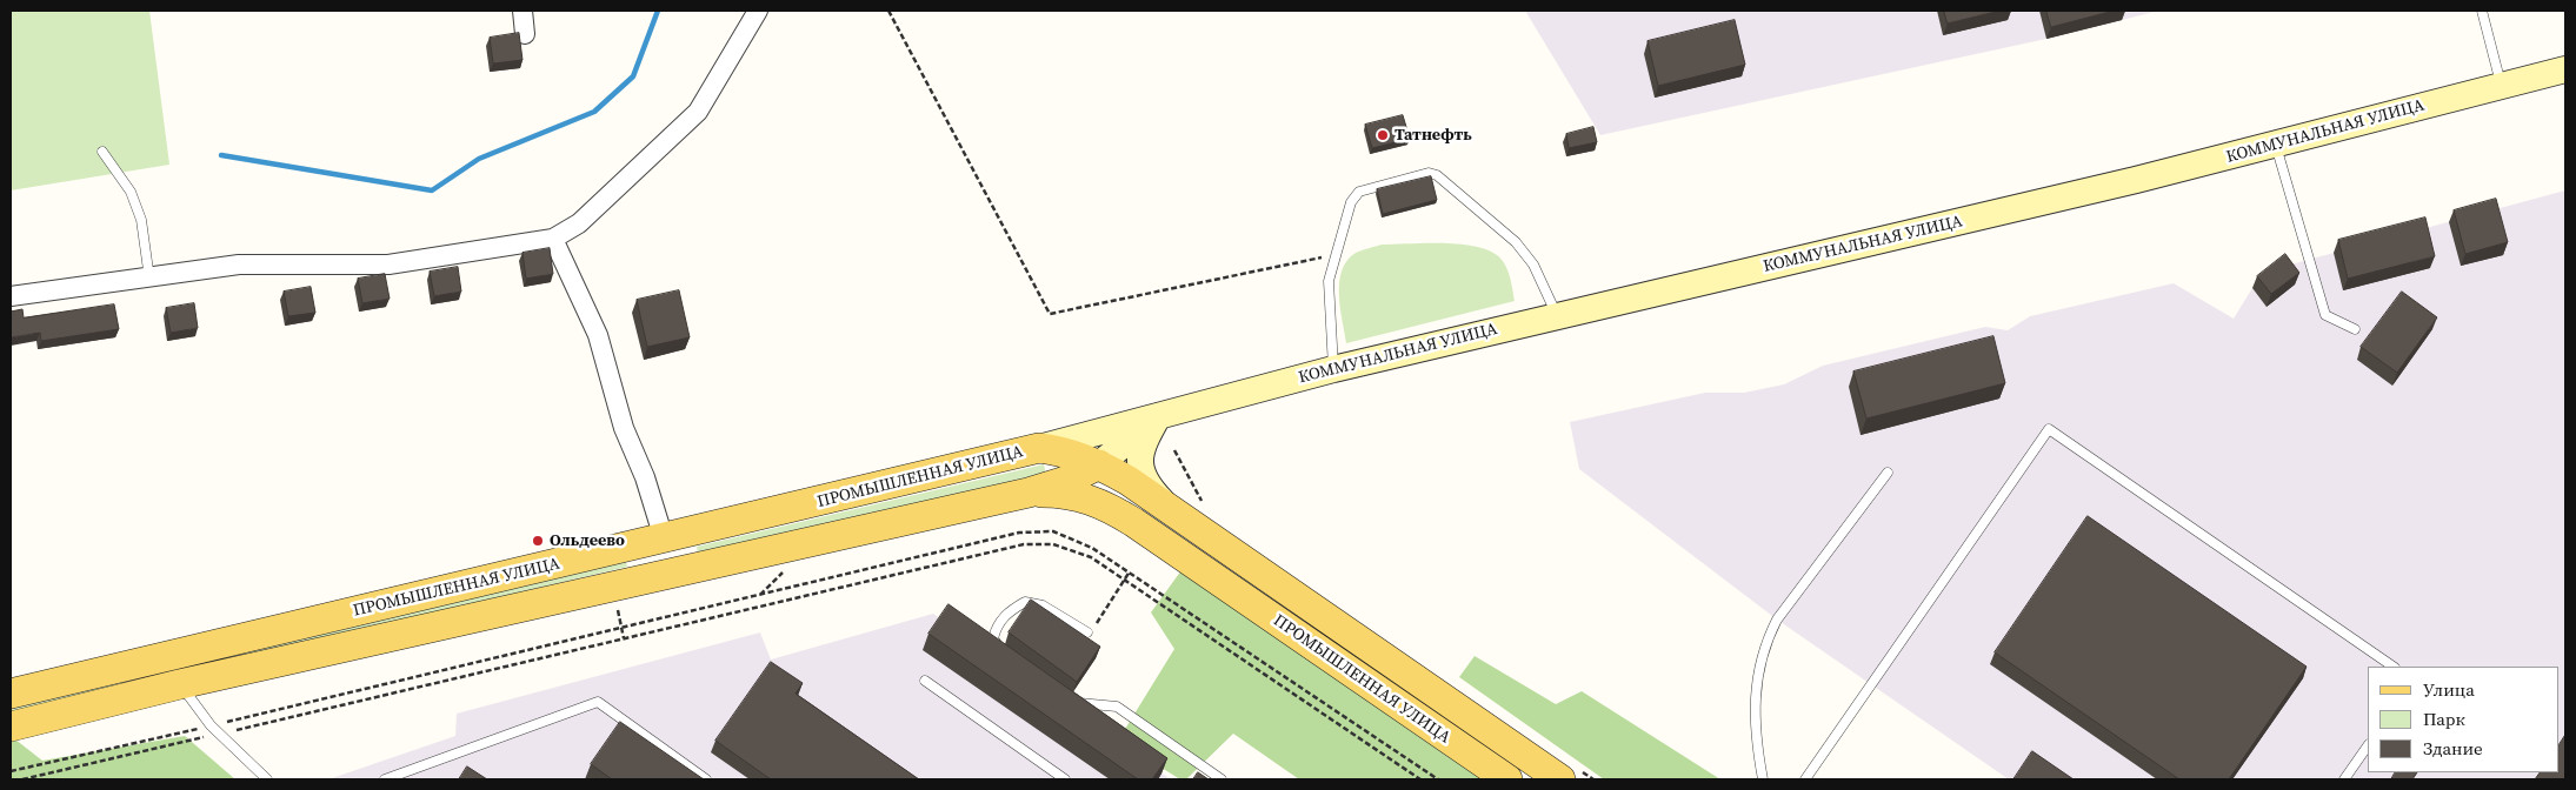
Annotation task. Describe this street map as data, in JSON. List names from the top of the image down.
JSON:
{
  "streets": {
    "main road": ["КОММУНАЛЬНАЯ УЛИЦА", "ПРОМЫШЛЕННАЯ УЛИЦА"]
  },
  "crossings": [
    ["КОММУНАЛЬНАЯ УЛИЦА", "ПРОМЫШЛЕННАЯ УЛИЦА"]
  ],
  "places": ["Татнефть", "Ольдеево"],
  "legend": ["Улица", "Парк", "Здание"]
}
